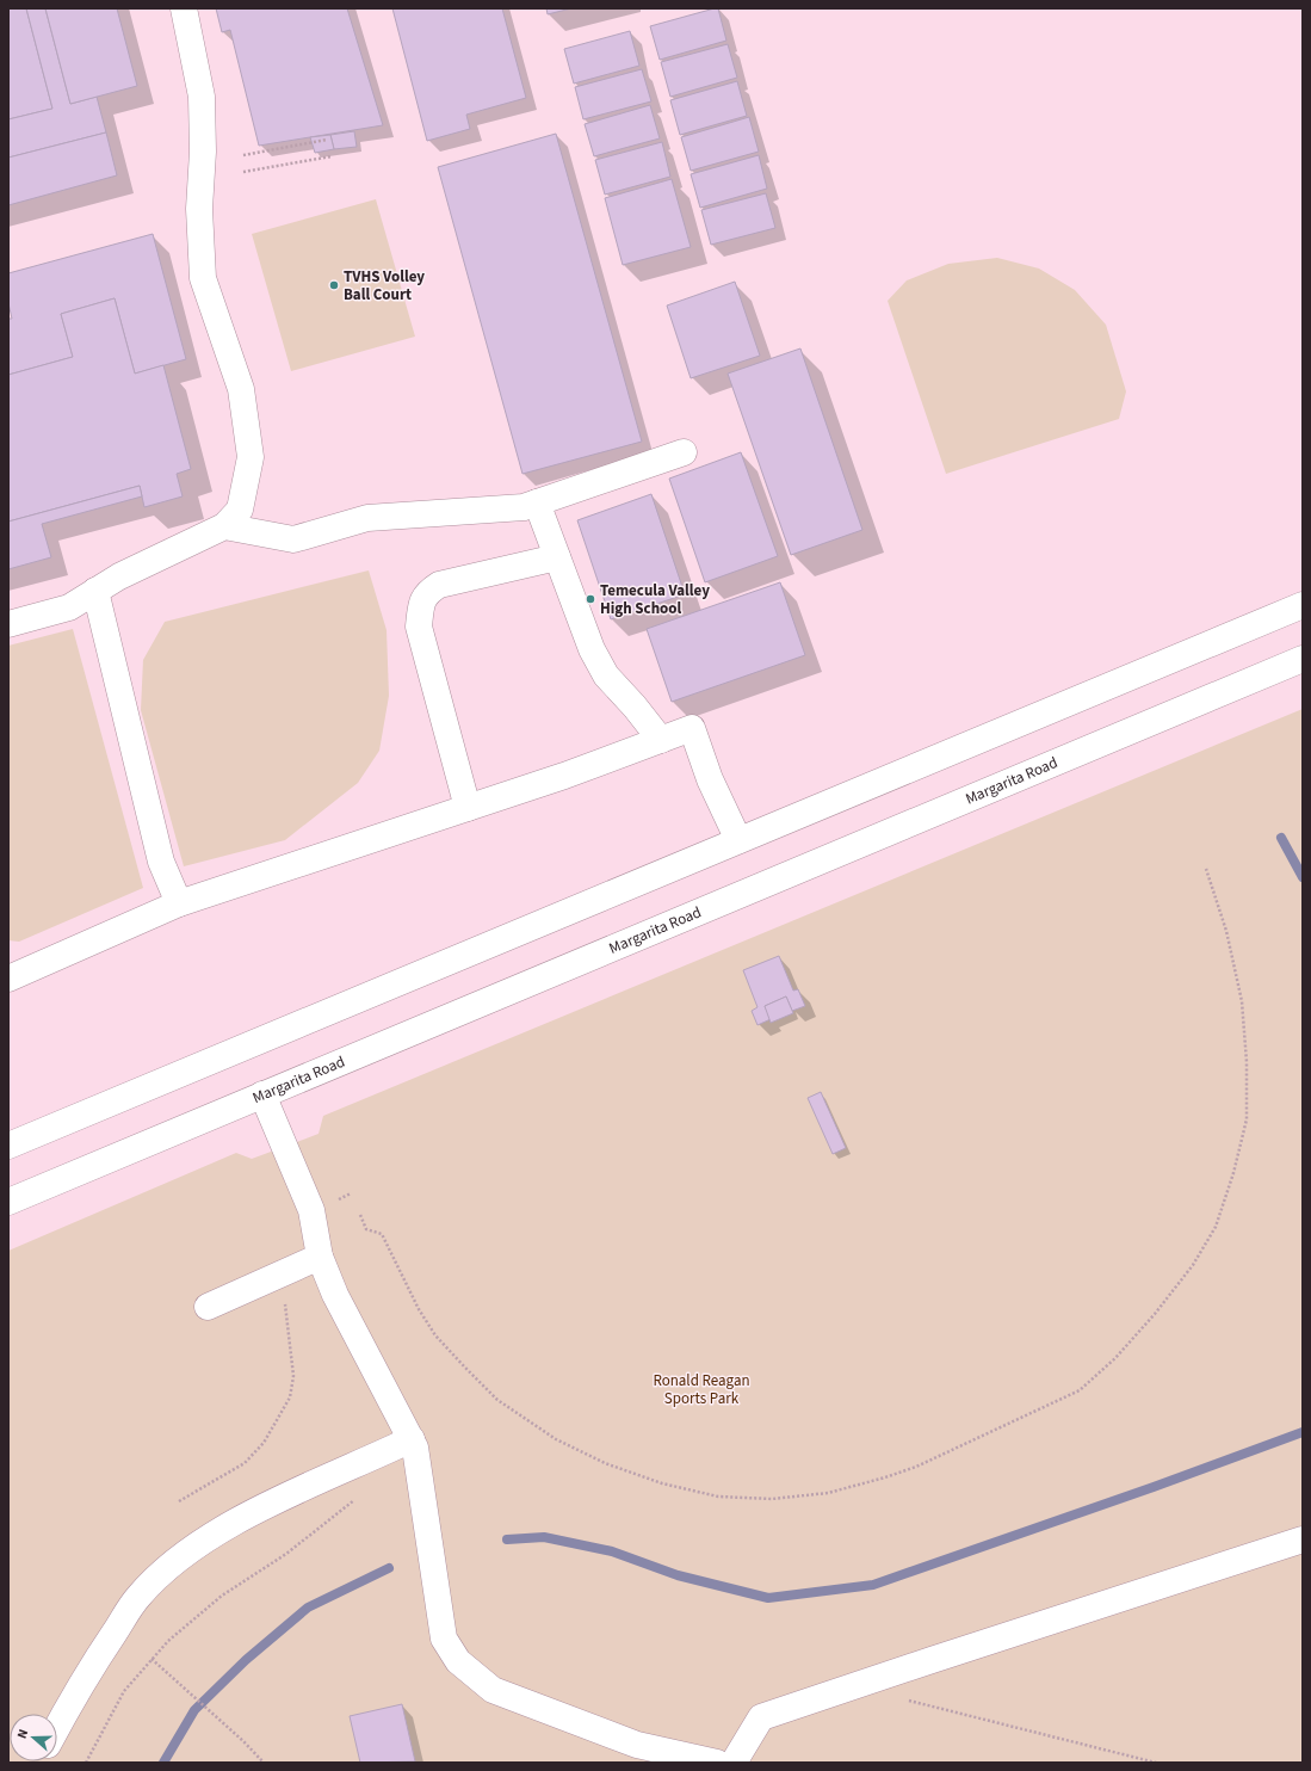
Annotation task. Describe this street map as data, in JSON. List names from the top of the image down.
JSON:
{
  "streets": {
    "main road": ["Margarita Road"]
  },
  "parks": ["Ronald Reagan Sports Park"],
  "places": ["TVHS Volley Ball Court", "Temecula Valley High School"],
  "north": "left"
}
